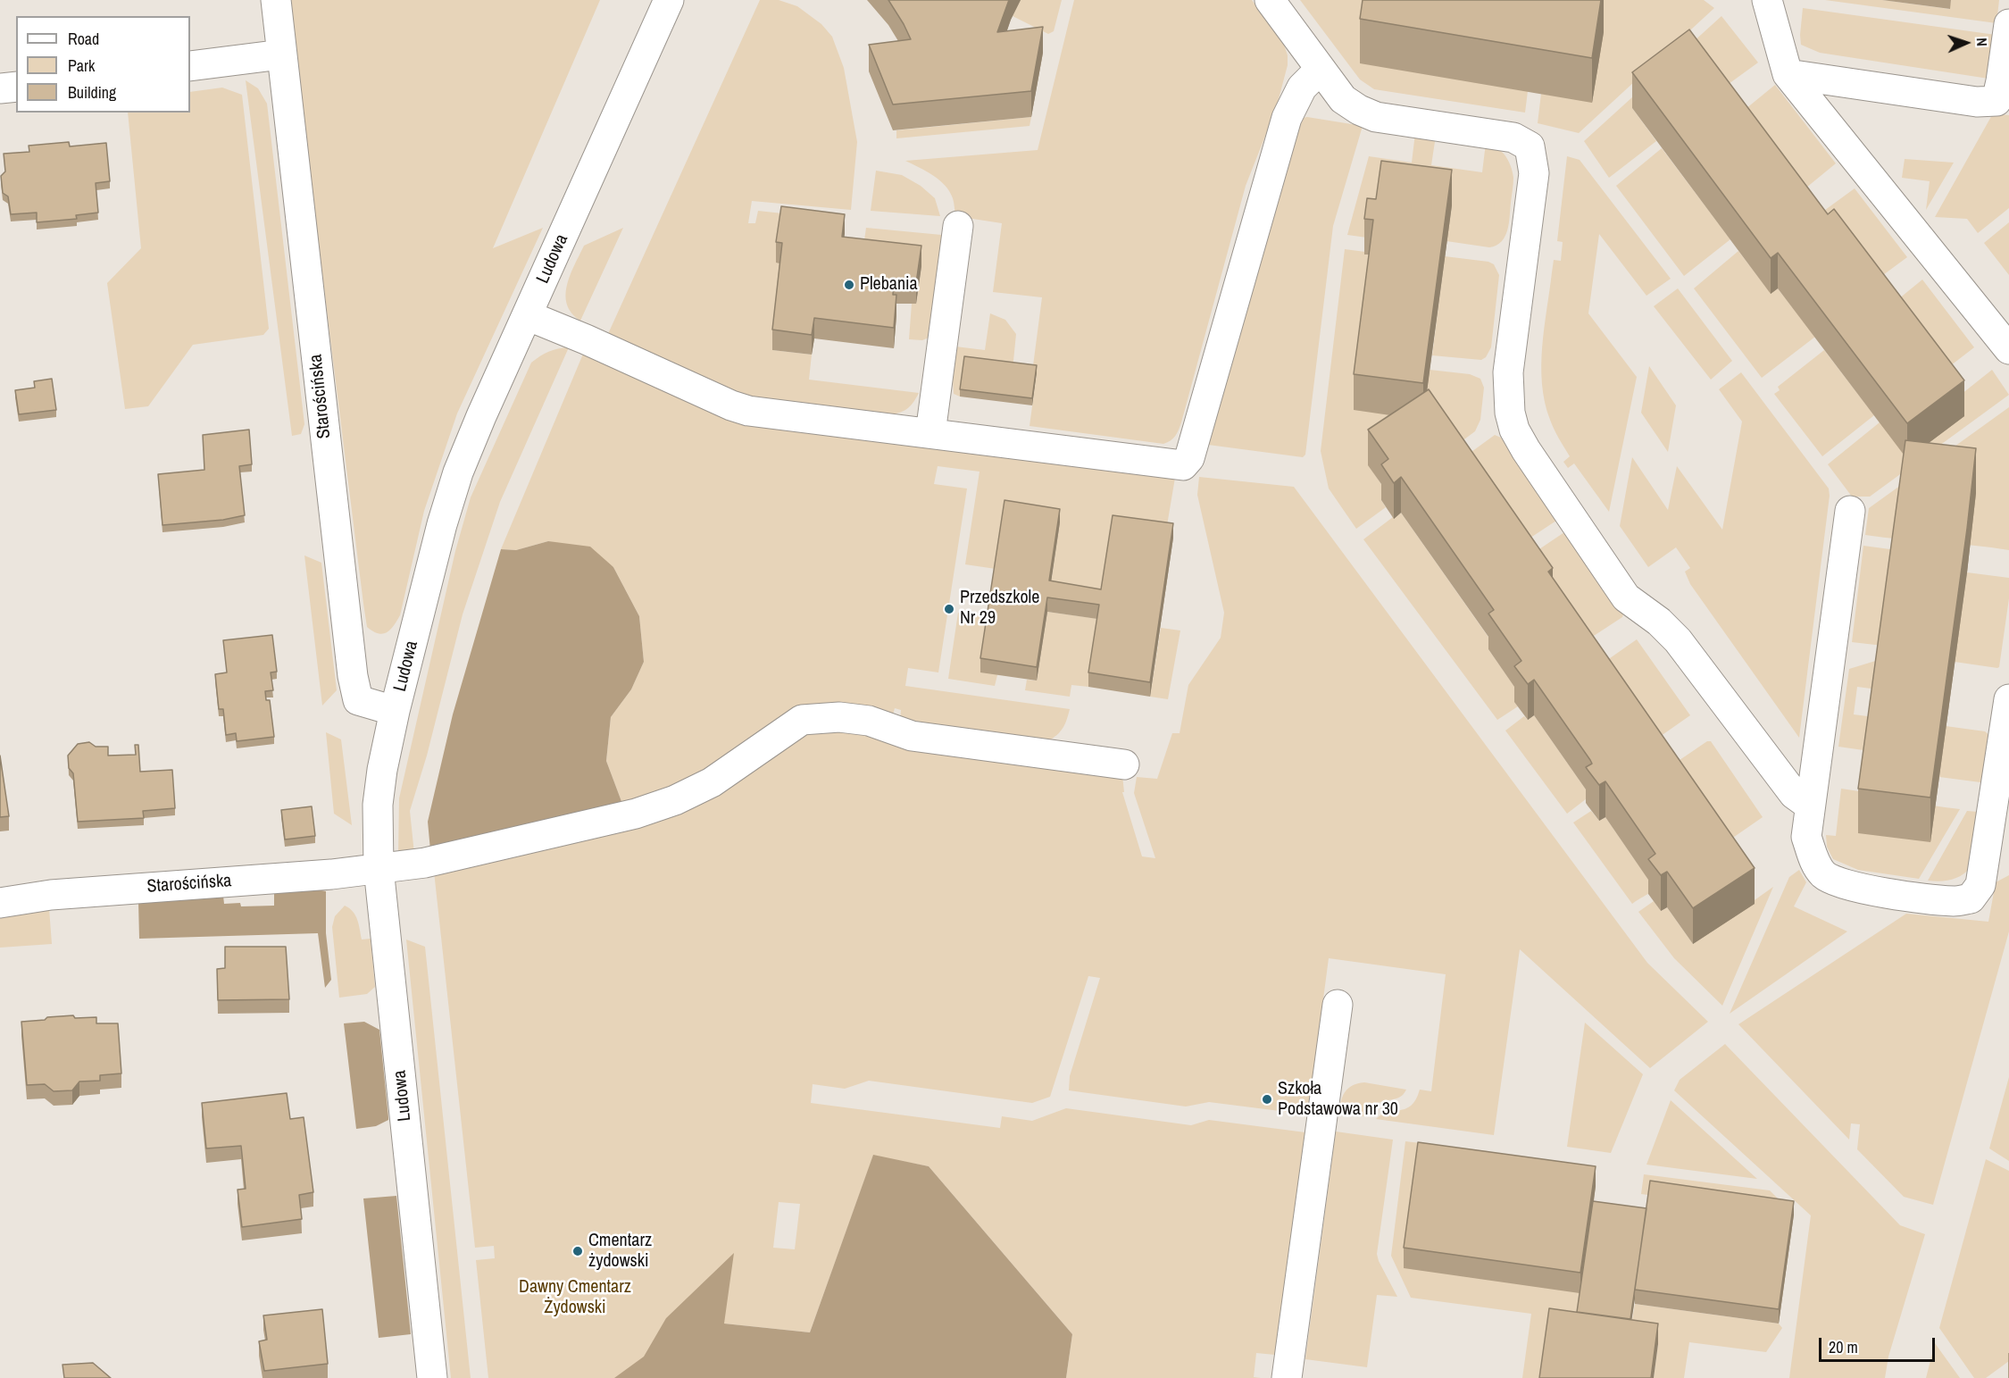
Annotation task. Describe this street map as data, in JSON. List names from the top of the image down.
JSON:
{
  "streets": {
    "street": ["Ludowa", "Starościńska"]
  },
  "crossings": [
    ["Ludowa", "Starościńska"]
  ],
  "parks": ["Dawny Cmentarz Żydowski"],
  "places": [
    "Plebania",
    "Przedszkole Nr 29",
    "Szkoła Podstawowa nr 30",
    "Cmentarz żydowski"
  ],
  "legend": ["Road", "Park", "Building"],
  "scale_bar": "20 m",
  "north": "right"
}
